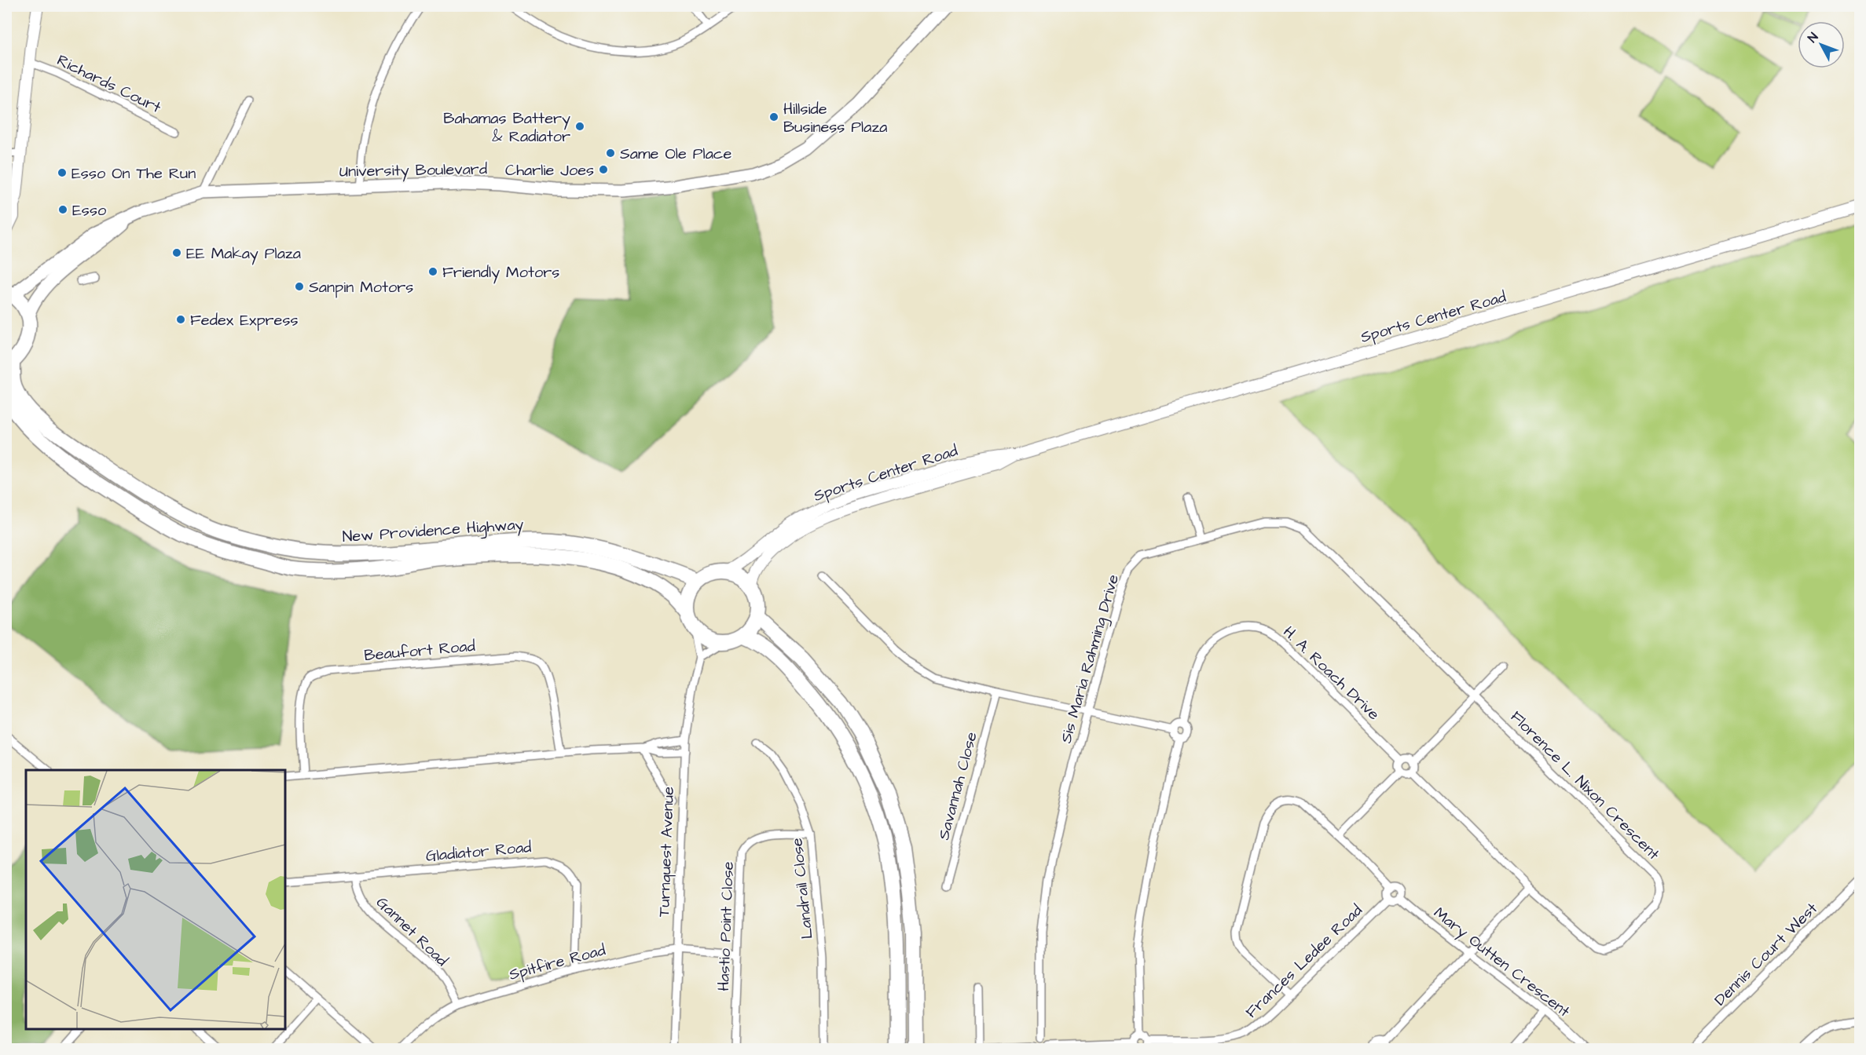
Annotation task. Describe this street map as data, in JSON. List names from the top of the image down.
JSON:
{
  "streets": {
    "highway": ["New Providence Highway"],
    "main road": ["University Boulevard", "Sports Center Road"],
    "street": [
      "Richards Court",
      "Beaufort Road",
      "Sis Maria Rahming Drive",
      "H. A. Roach Drive",
      "Florence L. Nixon Crescent",
      "Savannah Close",
      "Gladiator Road",
      "Turnquest Avenue",
      "Landrail Close",
      "Hastio Point Close",
      "Gannet Road",
      "Dennis Court West",
      "Frances Ledee Road",
      "Spitfire Road",
      "Mary Outten Crescent"
    ]
  },
  "crossings": [
    ["University Boulevard", "New Providence Highway"],
    ["Sports Center Road", "New Providence Highway"],
    ["Sis Maria Rahming Drive", "Florence L. Nixon Crescent"],
    ["H. A. Roach Drive", "Florence L. Nixon Crescent"],
    ["Gladiator Road", "Gannet Road"],
    ["Gladiator Road", "Spitfire Road"],
    ["Turnquest Avenue", "Spitfire Road"],
    ["Landrail Close", "Hastio Point Close"],
    ["Hastio Point Close", "Spitfire Road"],
    ["Gannet Road", "Spitfire Road"],
    ["Frances Ledee Road", "Mary Outten Crescent"]
  ],
  "places": [
    "Hillside Business Plaza",
    "Bahamas Battery & Radiator",
    "Same Ole Place",
    "Charlie Joes",
    "Esso On The Run",
    "Esso",
    "EE Makay Plaza",
    "Friendly Motors",
    "Sanpin Motors",
    "Fedex Express"
  ],
  "north": "top left"
}
